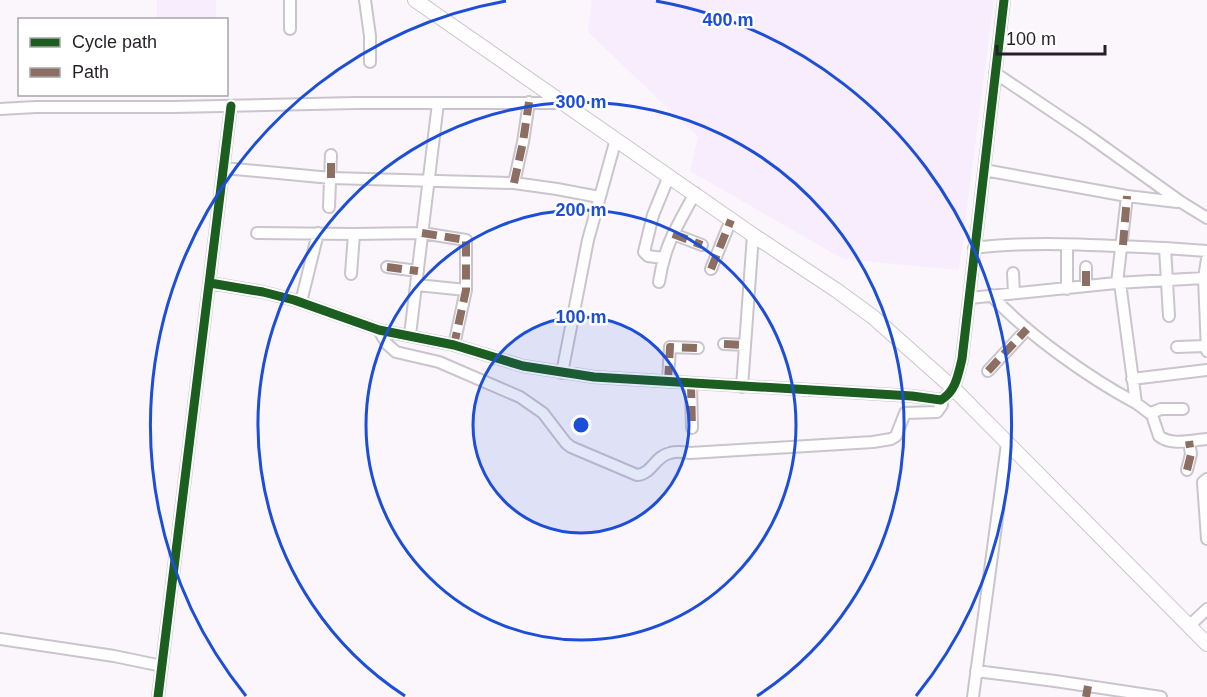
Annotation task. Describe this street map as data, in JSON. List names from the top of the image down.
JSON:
{
  "legend": ["Cycle path", "Path"],
  "scale_bar": "100 m",
  "rings": [
    "400 m",
    "300 m",
    "200 m",
    "100 m"
  ]
}
